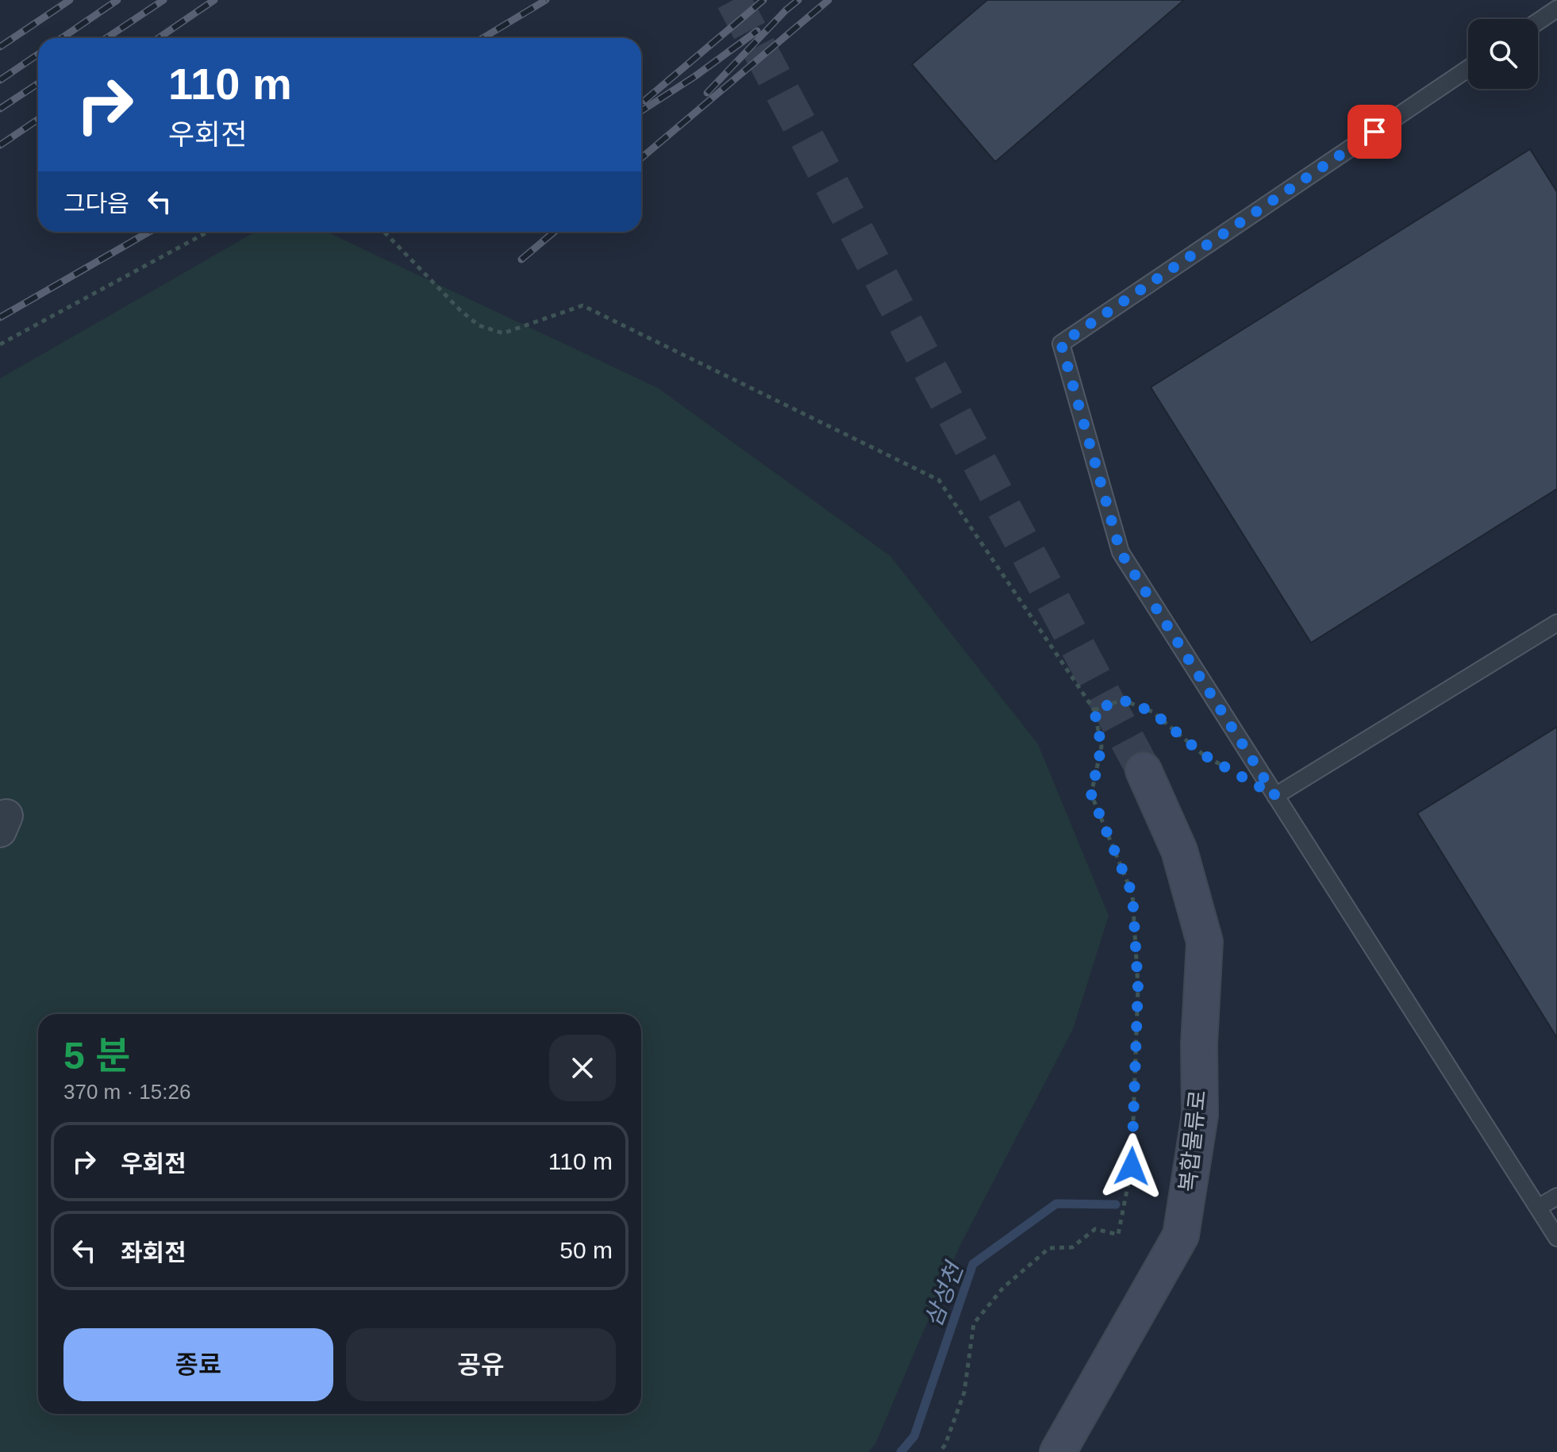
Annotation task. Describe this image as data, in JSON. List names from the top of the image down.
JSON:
{
  "streets": {
    "main road": ["복합물류로"]
  },
  "water": ["삼성천"],
  "page": {
    "turn": ["110 m", "우회전"],
    "then": "그다음",
    "heading": ["5 분", "370 m · 15:26"],
    "list": [
      {
        "name": "우회전",
        "value": "110 m"
      },
      {
        "name": "좌회전",
        "value": "50 m"
      }
    ],
    "buttons": ["종료", "공유"]
  }
}
